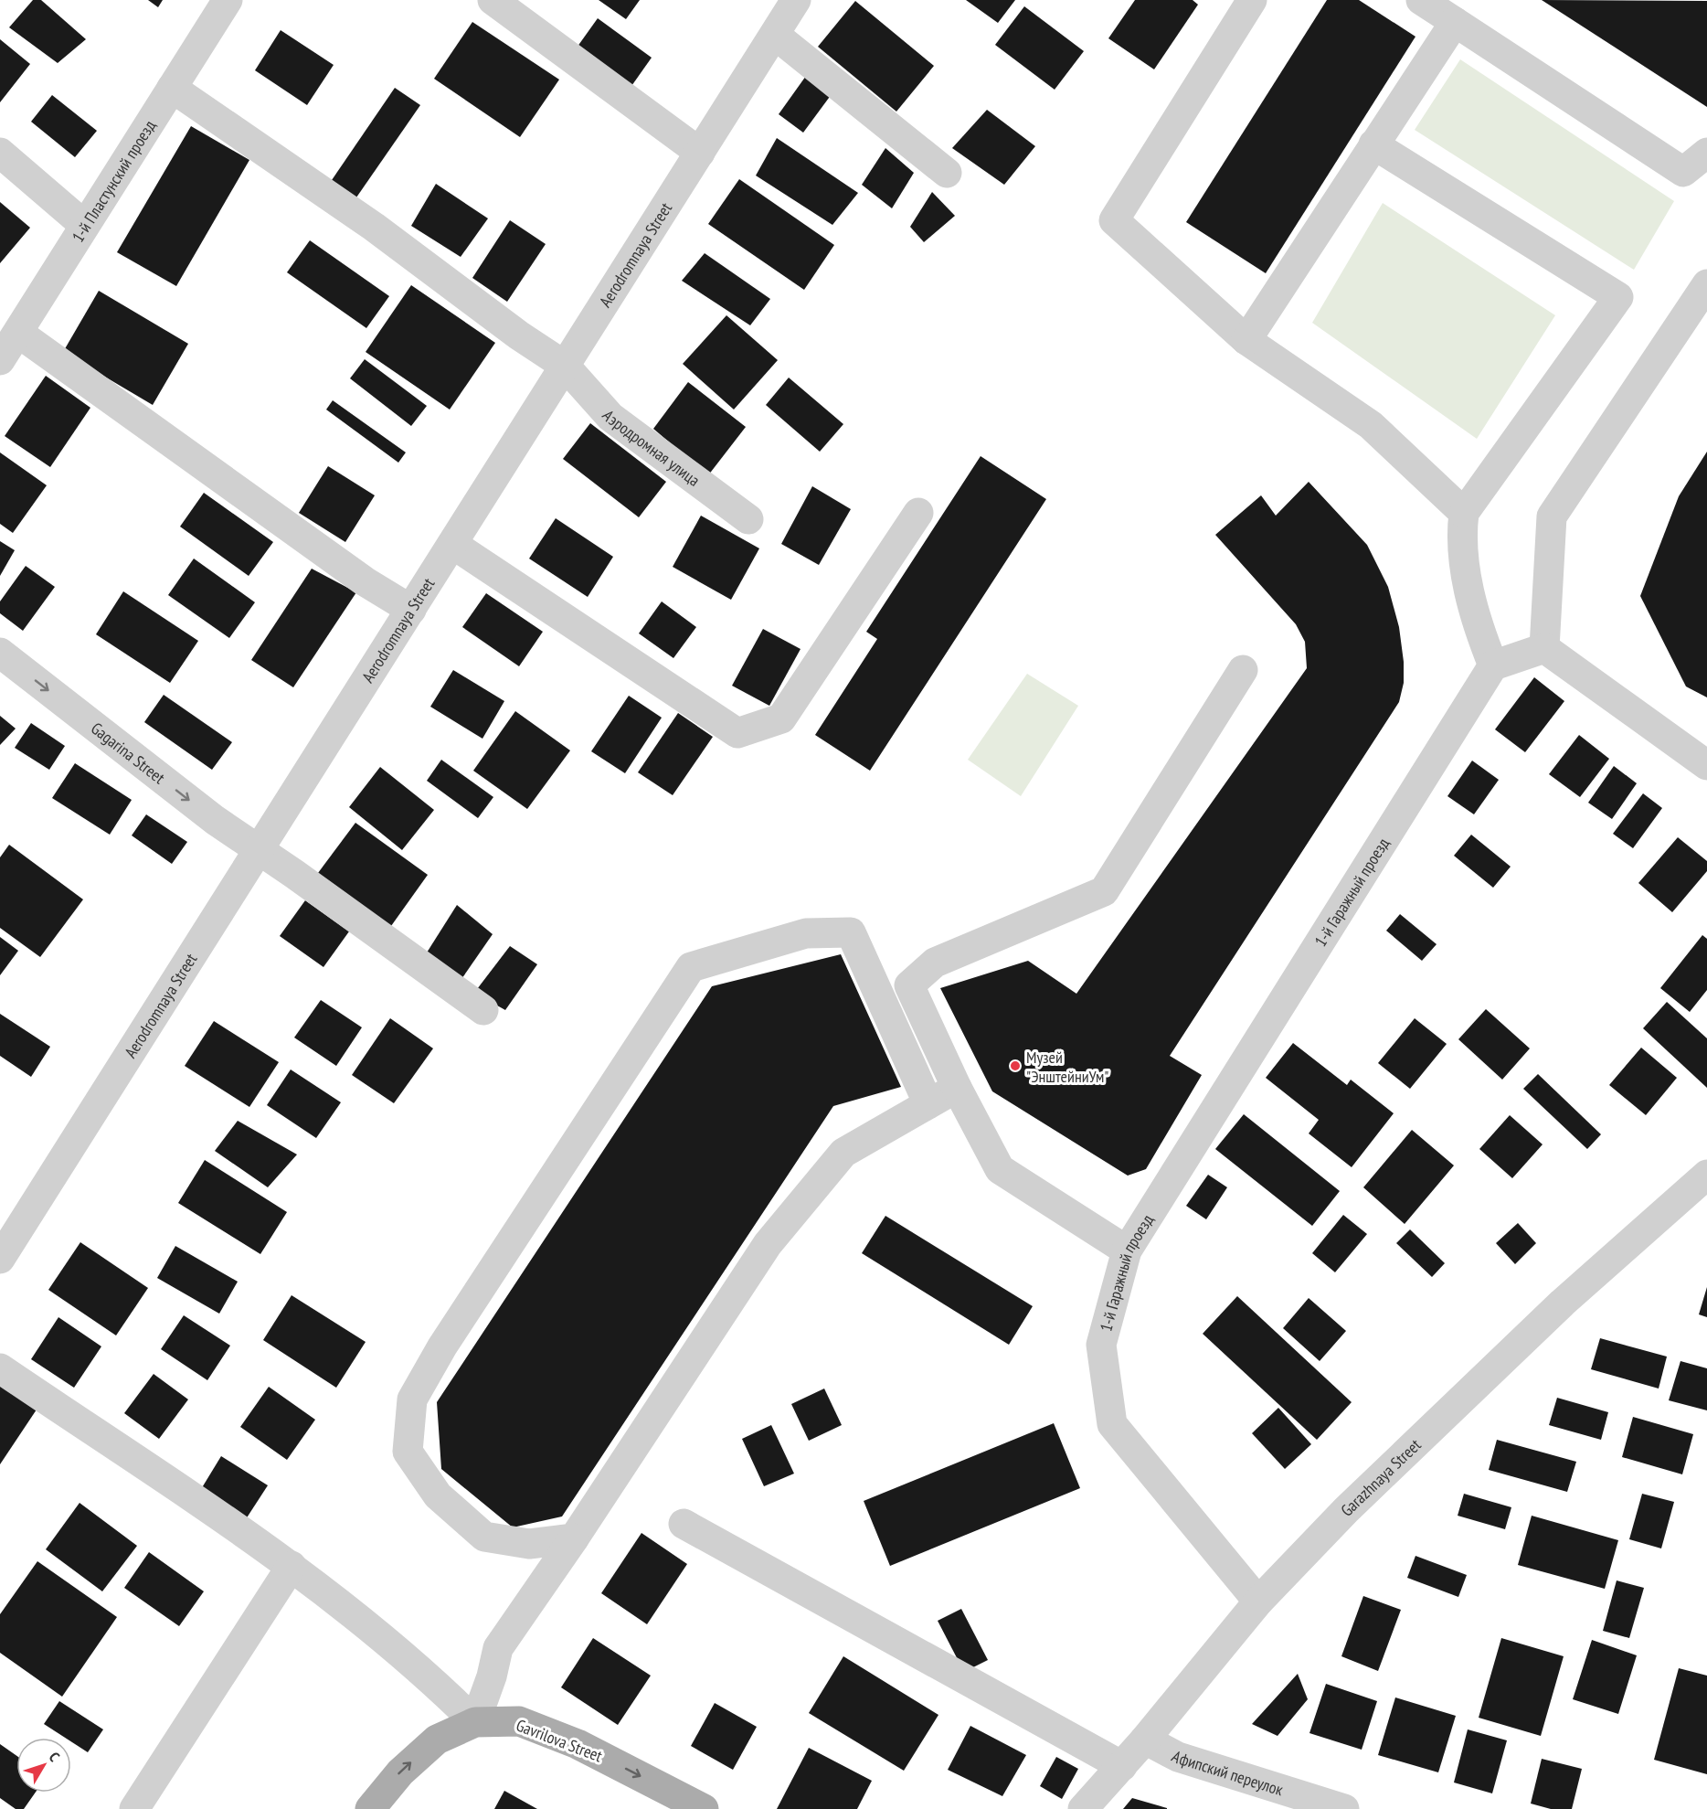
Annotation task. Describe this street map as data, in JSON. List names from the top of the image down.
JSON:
{
  "streets": {
    "main road": ["Gavrilova Street"],
    "street": [
      "1-й Пластунский проезд",
      "Aerodromnaya Street",
      "Аэродромная улица",
      "Gagarina Street",
      "1-й Гаражный проезд",
      "Garazhnaya Street",
      "Афипский переулок"
    ]
  },
  "crossings": [
    ["1-й Пластунский проезд", "Аэродромная улица"],
    ["Aerodromnaya Street", "Аэродромная улица"],
    ["Aerodromnaya Street", "Gagarina Street"],
    ["1-й Гаражный проезд", "Garazhnaya Street"],
    ["Garazhnaya Street", "Афипский переулок"]
  ],
  "one_way": ["Gagarina Street", "Gavrilova Street"],
  "places": ["Музей \"ЭнштейниУм\""],
  "north": "top right"
}
